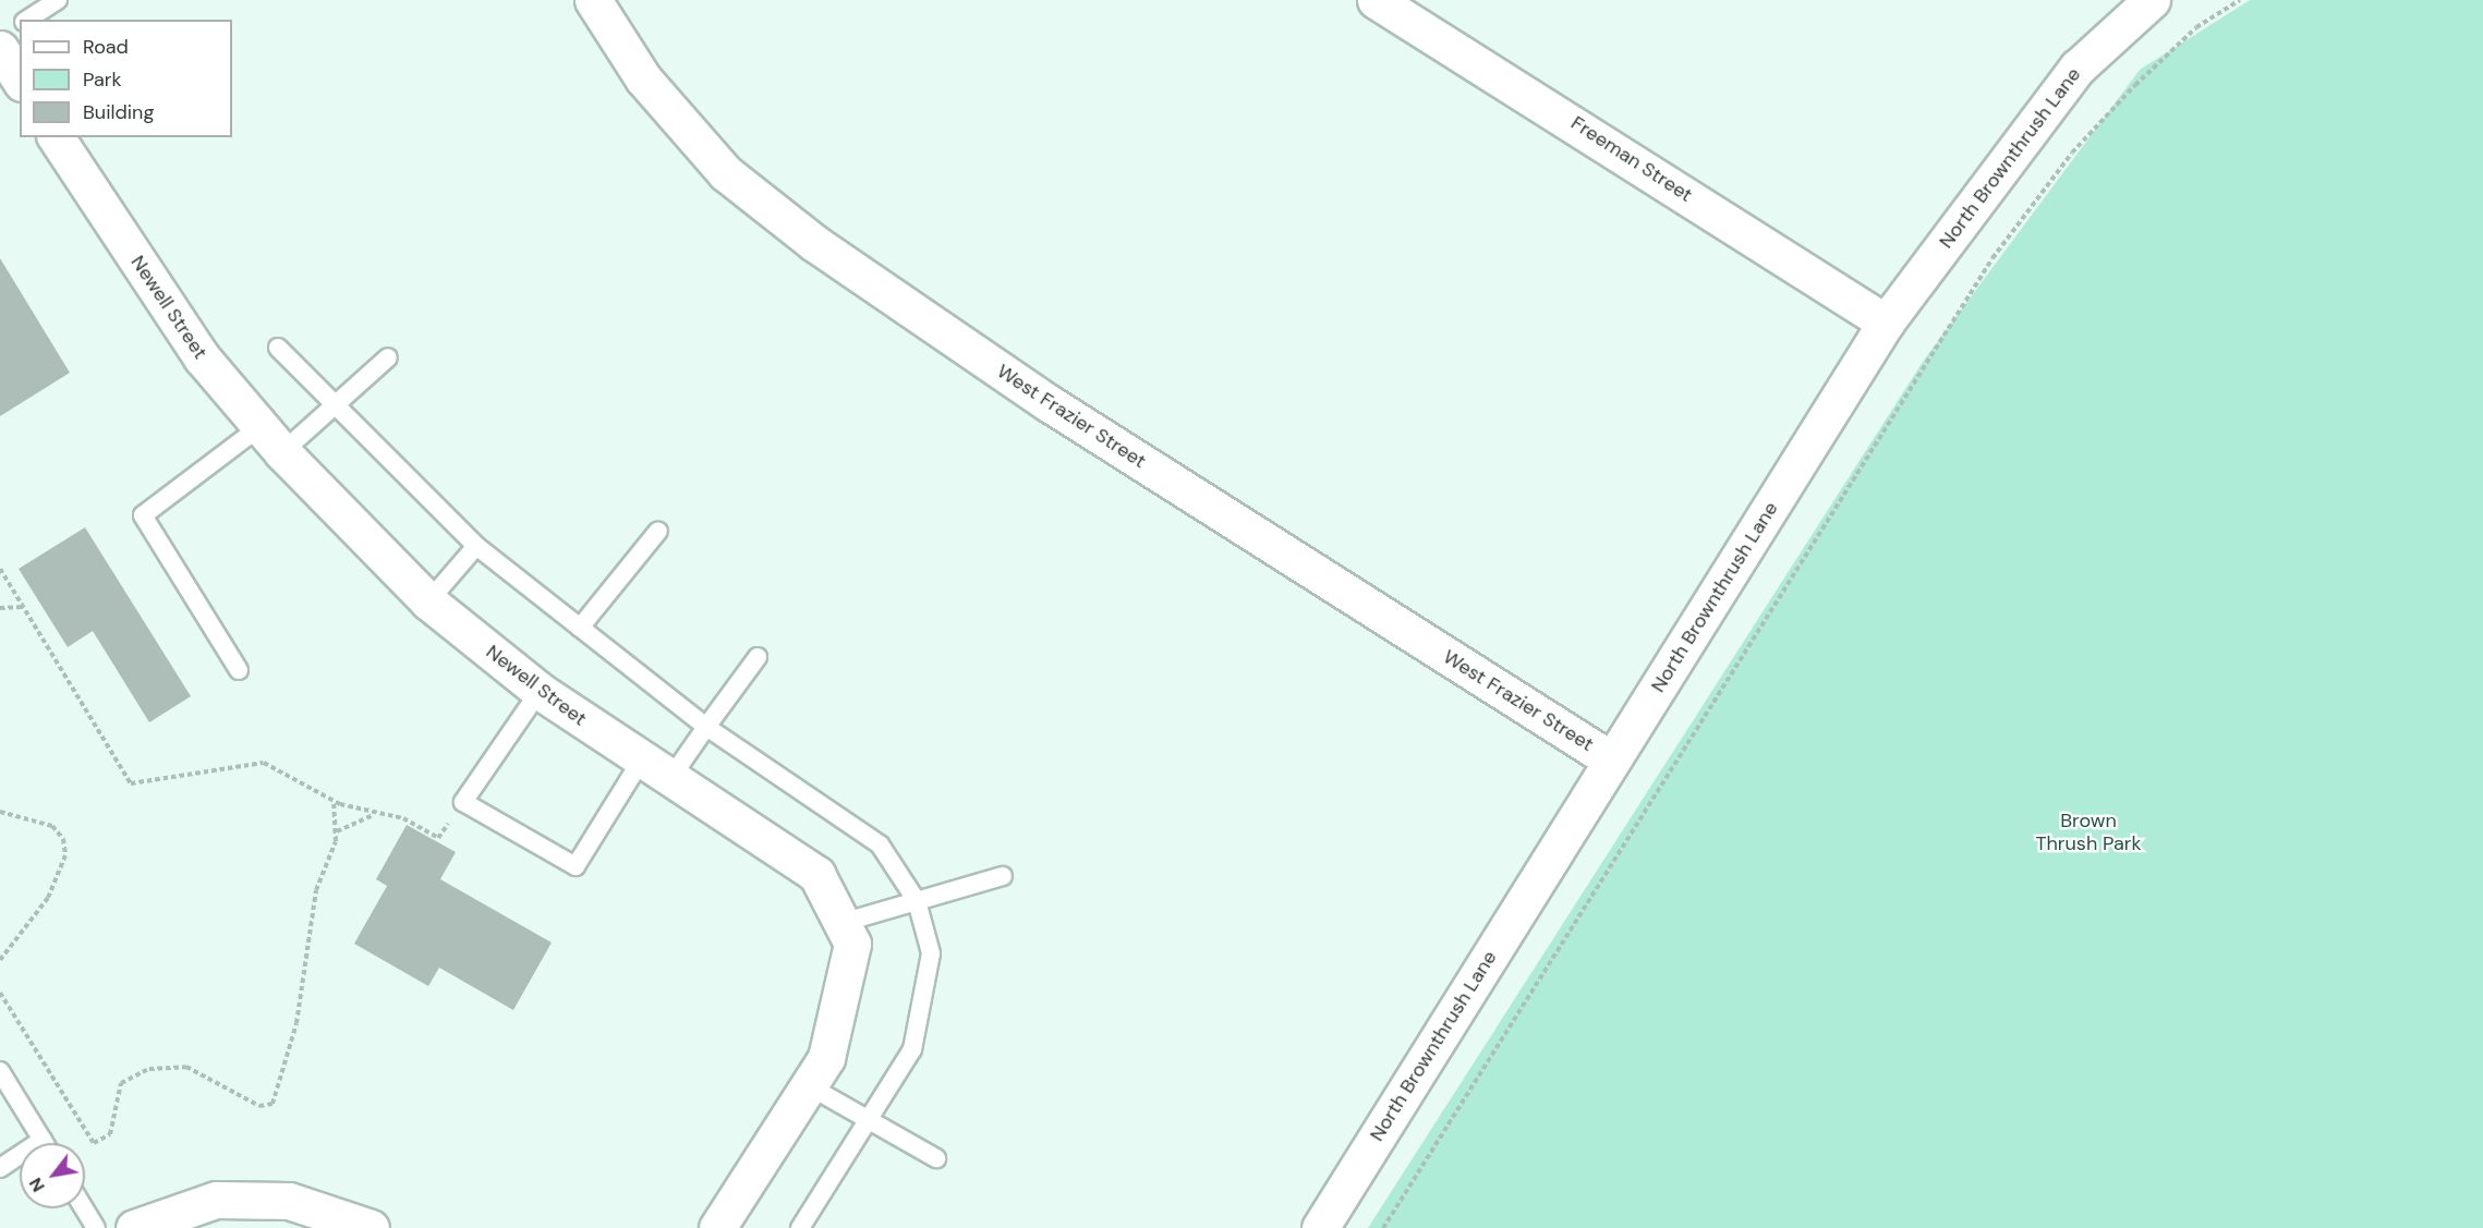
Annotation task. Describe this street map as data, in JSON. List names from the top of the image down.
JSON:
{
  "streets": {
    "street": [
      "North Brownthrush Lane",
      "Freeman Street",
      "Newell Street",
      "West Frazier Street"
    ]
  },
  "crossings": [
    ["North Brownthrush Lane", "Freeman Street"],
    ["North Brownthrush Lane", "West Frazier Street"]
  ],
  "parks": ["Brown Thrush Park"],
  "legend": ["Road", "Park", "Building"],
  "north": "bottom left"
}
